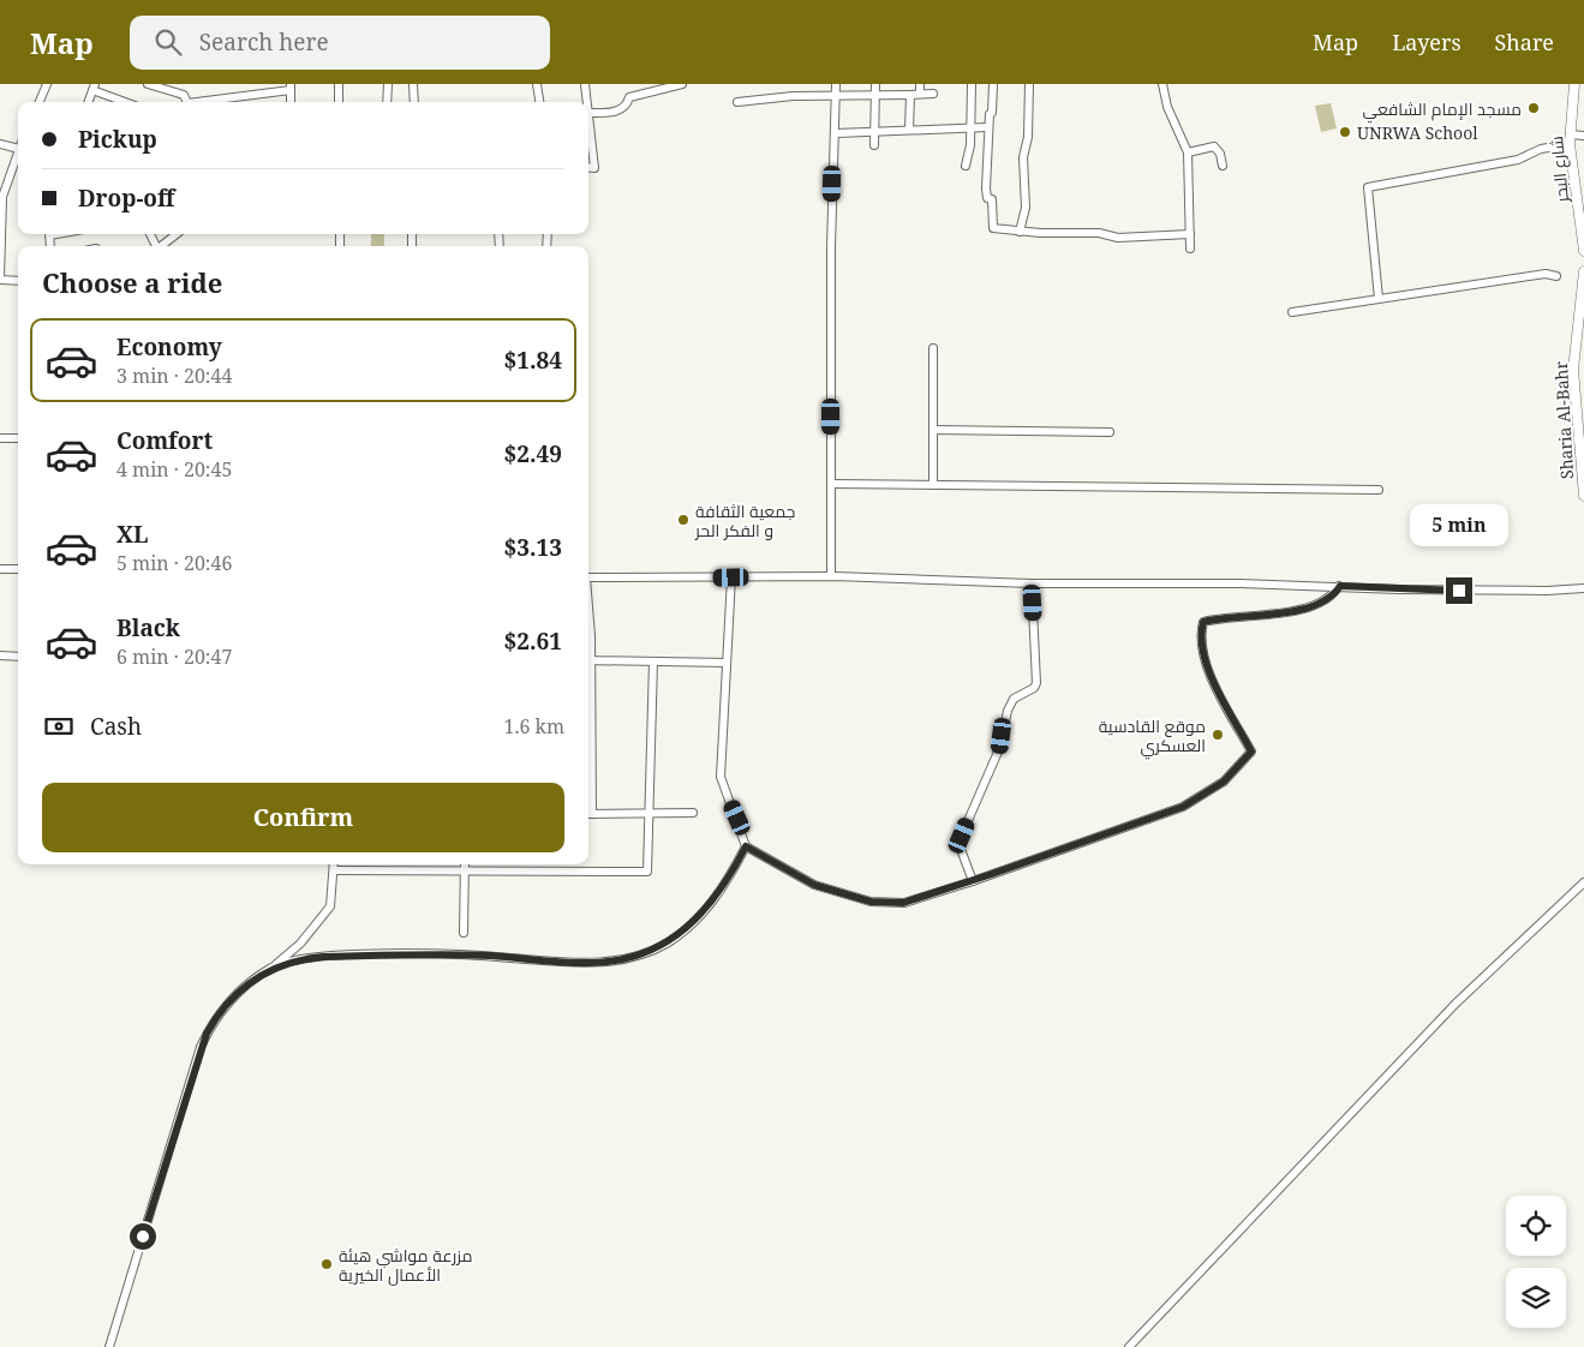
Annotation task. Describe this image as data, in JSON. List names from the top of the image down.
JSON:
{
  "streets": {
    "main road": ["شارع البحر", "Sharia Al-Bahr"]
  },
  "places": [
    "مسجد الإمام الشافعي",
    "UNRWA School",
    "جمعية الثقافة و الفكر الحر",
    "موقع القادسية العسكري",
    "مزرعة مواشي هيئة الأعمال الخيرية"
  ],
  "page": {
    "header": "Map",
    "search": "Search here",
    "nav": ["Map", "Layers", "Share"],
    "banner": ["Pickup", "Drop-off"],
    "heading": "Choose a ride",
    "list": [
      {
        "name": "Economy",
        "note": "3 min · 20:44",
        "value": "$1.84"
      },
      {
        "name": "Comfort",
        "note": "4 min · 20:45",
        "value": "$2.49"
      },
      {
        "name": "XL",
        "note": "5 min · 20:46",
        "value": "$3.13"
      },
      {
        "name": "Black",
        "note": "6 min · 20:47",
        "value": "$2.61"
      }
    ],
    "bubble": "5 min",
    "pay": ["Cash", "1.6 km"],
    "buttons": "Confirm"
  }
}
